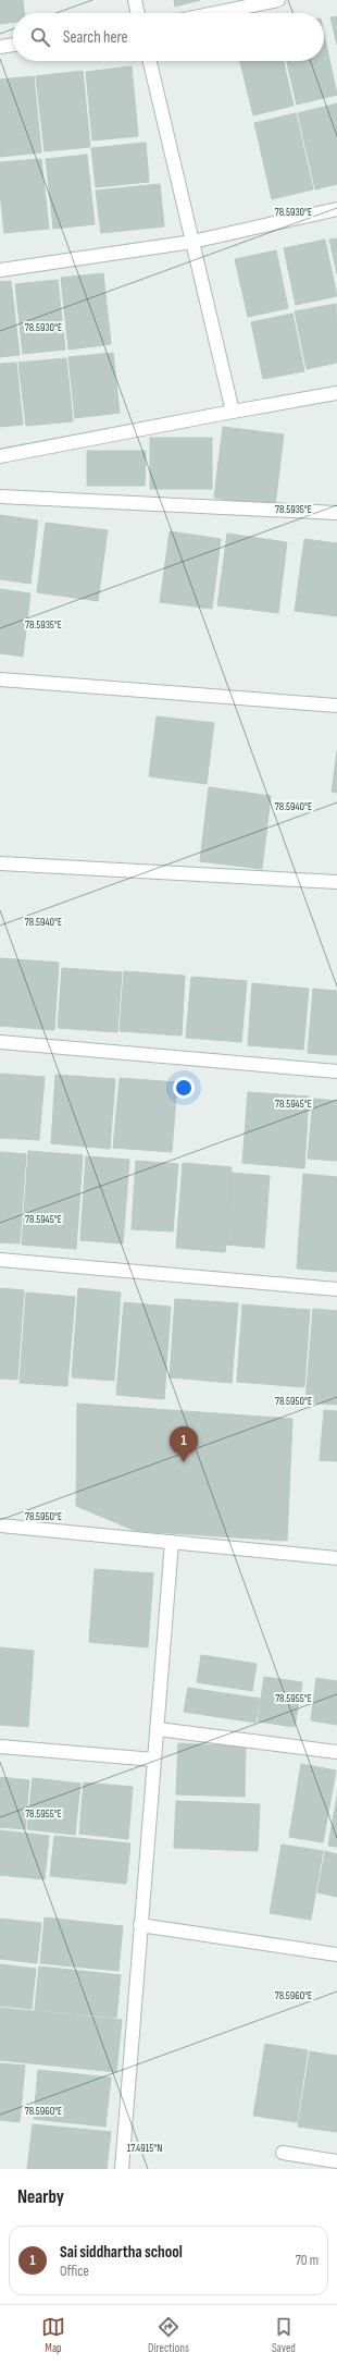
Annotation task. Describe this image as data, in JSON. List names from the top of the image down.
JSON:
{
  "page": {
    "search": "Search here",
    "pins": "1",
    "heading": "Nearby",
    "list": [
      {
        "mark": "1",
        "name": "Sai siddhartha school",
        "note": "Office",
        "value": "70 m"
      }
    ],
    "nav": ["Map", "Directions", "Saved"]
  },
  "coordinates": [
    "78.5930°E",
    "78.5935°E",
    "78.5940°E",
    "78.5945°E",
    "78.5950°E",
    "78.5955°E",
    "78.5960°E",
    "17.4915°N"
  ]
}
